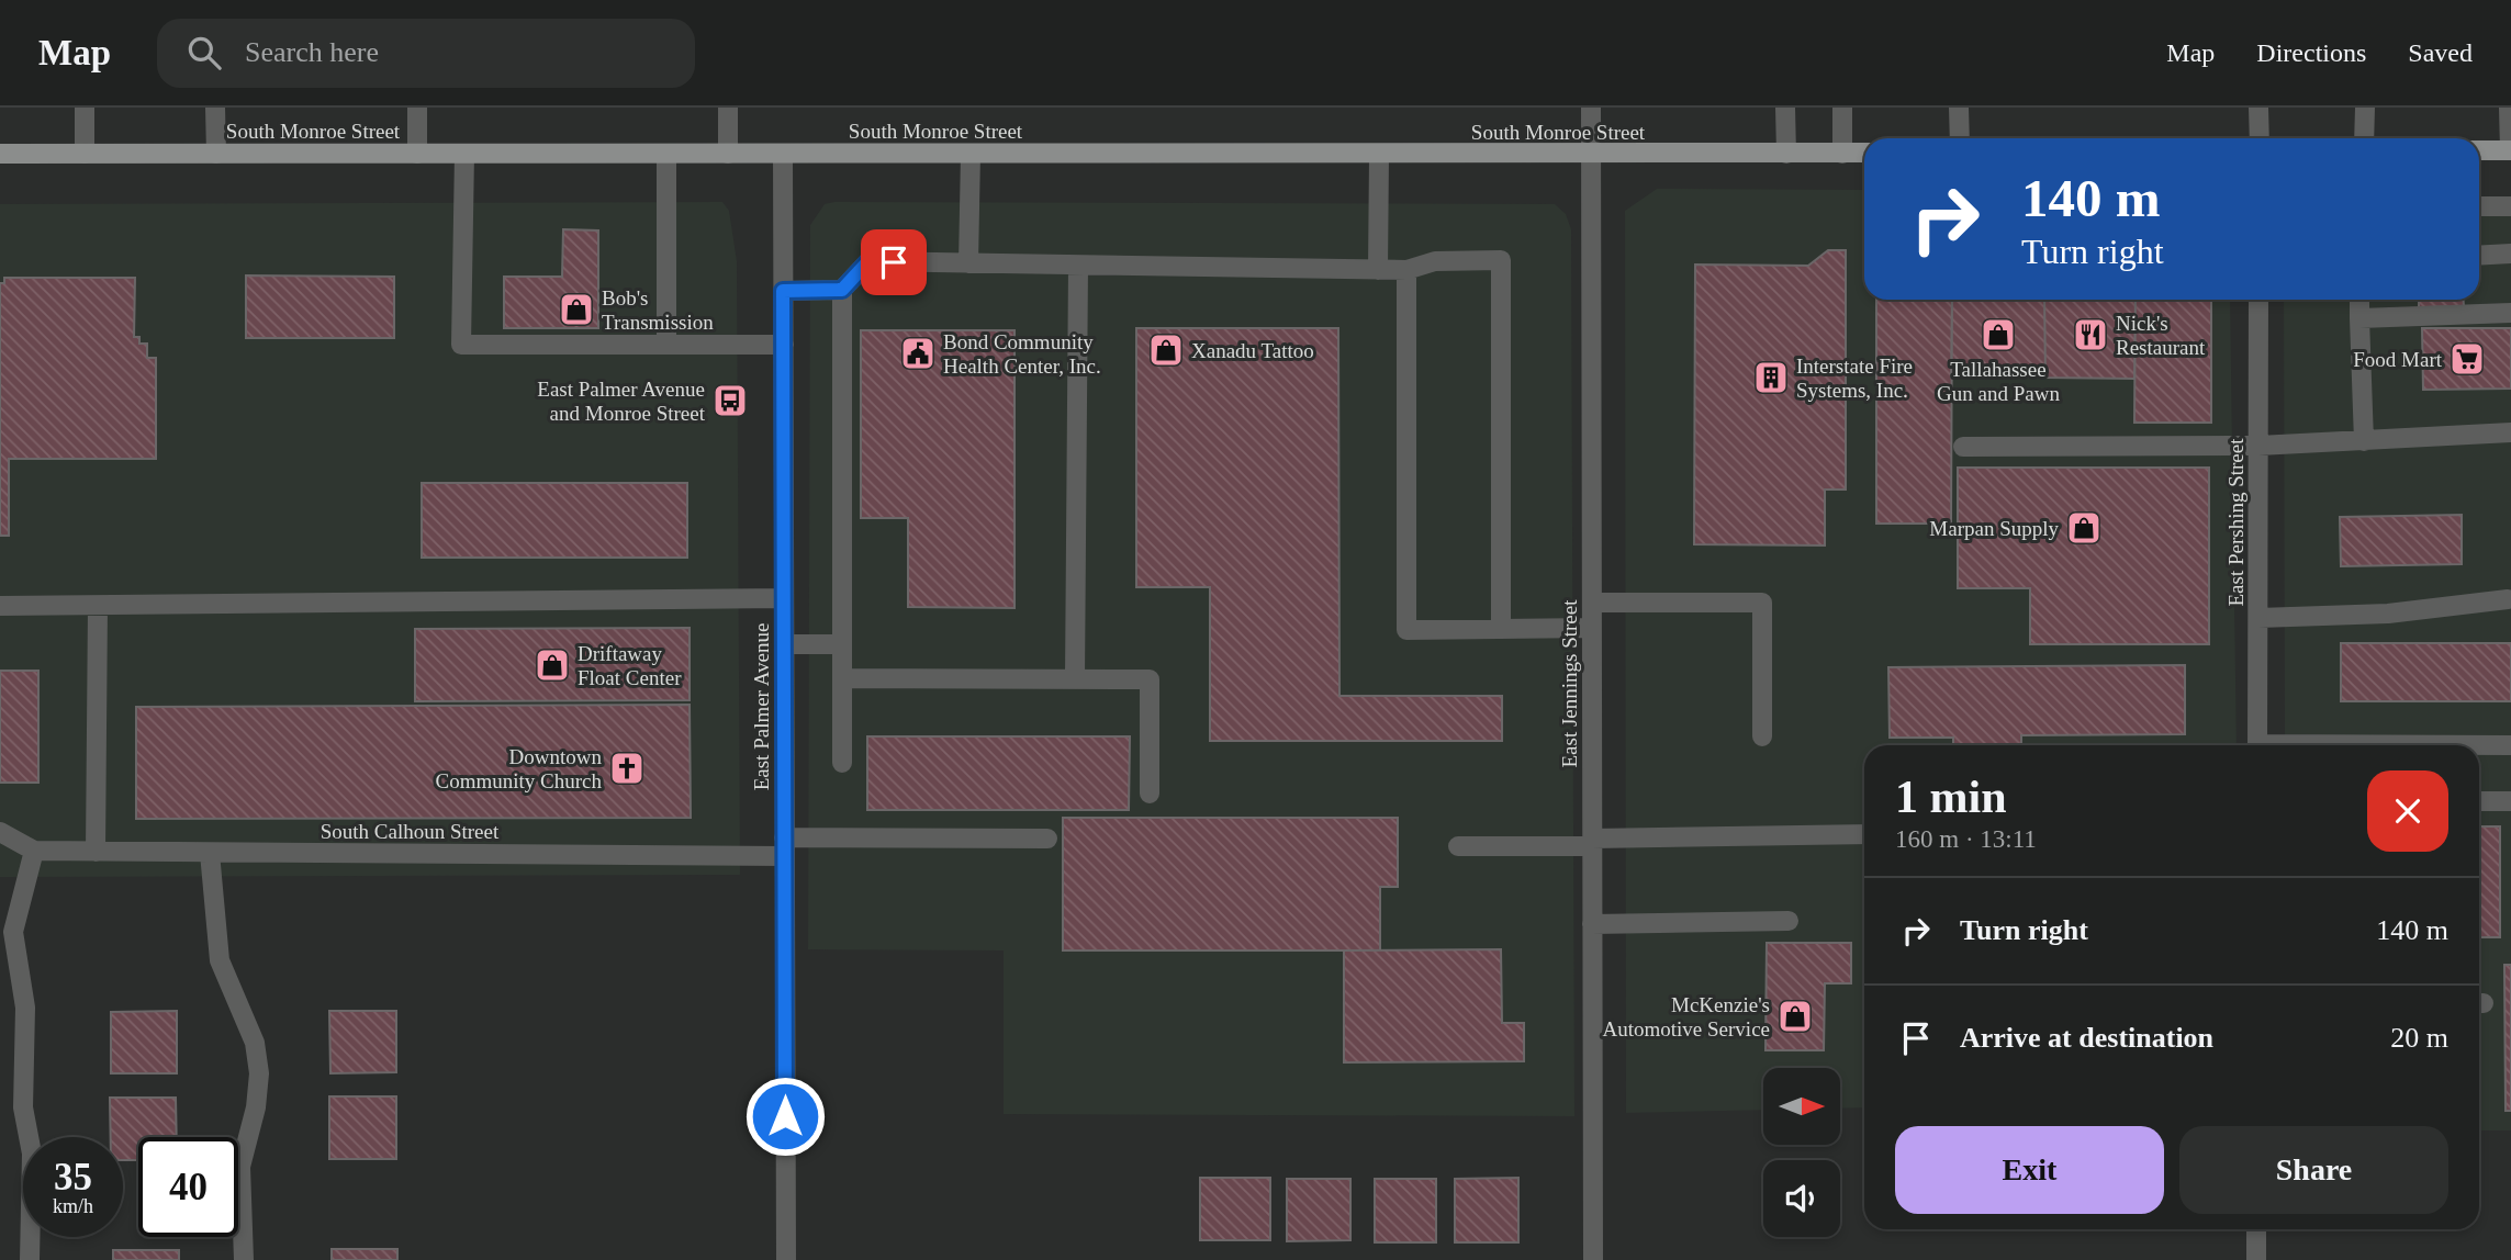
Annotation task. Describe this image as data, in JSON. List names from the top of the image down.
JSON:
{
  "streets": {
    "main road": ["South Monroe Street"],
    "street": [
      "East Pershing Street",
      "East Jennings Street",
      "East Palmer Avenue",
      "South Calhoun Street"
    ]
  },
  "crossings": [
    ["South Monroe Street", "East Jennings Street"],
    ["South Monroe Street", "East Palmer Avenue"],
    ["East Palmer Avenue", "South Calhoun Street"]
  ],
  "places": {
    "shop": [
      "Bob's Transmission",
      "Tallahassee Gun and Pawn",
      "Xanadu Tattoo",
      "Marpan Supply",
      "Driftaway Float Center",
      "McKenzie's Automotive Service"
    ],
    "restaurant": ["Nick's Restaurant"],
    "public building": ["Bond Community Health Center, Inc."],
    "supermarket": ["Food Mart"],
    "building": ["Interstate Fire Systems, Inc."],
    "bus stop": ["East Palmer Avenue and Monroe Street"],
    "church": ["Downtown Community Church"]
  },
  "north": "right",
  "page": {
    "header": "Map",
    "search": "Search here",
    "nav": ["Map", "Directions", "Saved"],
    "turn": ["140 m", "Turn right"],
    "heading": ["1 min", "160 m · 13:11"],
    "list": [
      {
        "name": "Turn right",
        "value": "140 m"
      },
      {
        "name": "Arrive at destination",
        "value": "20 m"
      }
    ],
    "buttons": ["Exit", "Share"],
    "speed": "35 km/h",
    "limit": "40"
  }
}
